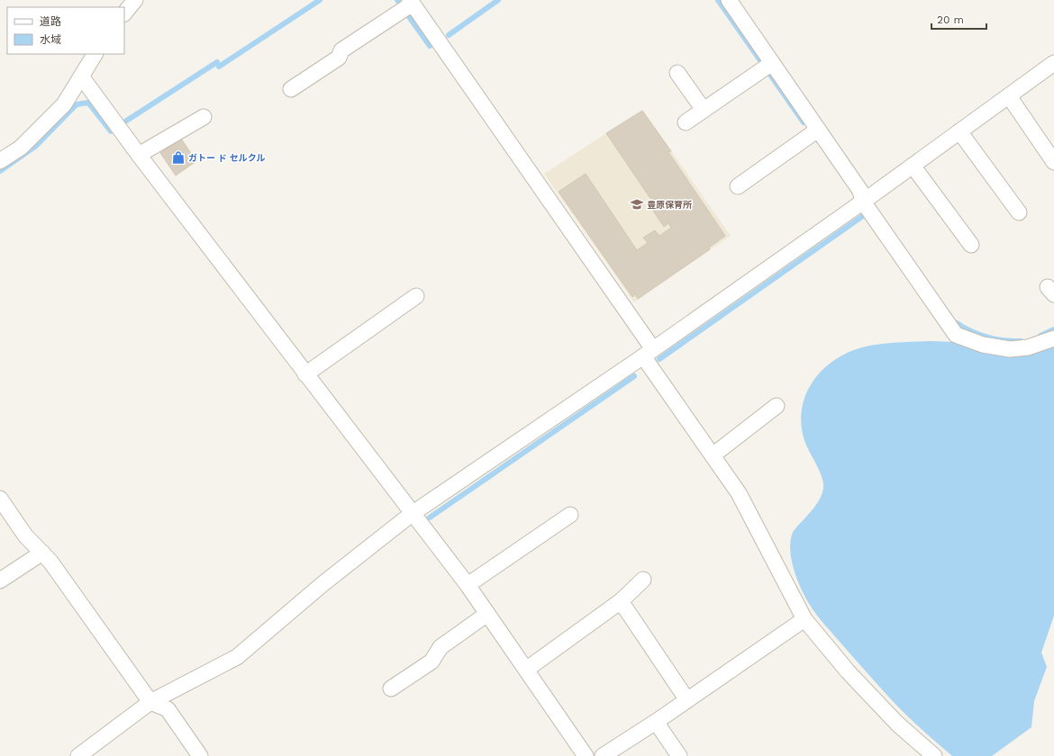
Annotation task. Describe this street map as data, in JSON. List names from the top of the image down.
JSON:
{
  "places": {
    "shop": ["ガトー ド セルクル"],
    "school or university": ["豊原保育所"]
  },
  "legend": ["道路", "水域"],
  "scale_bar": "20 m"
}
